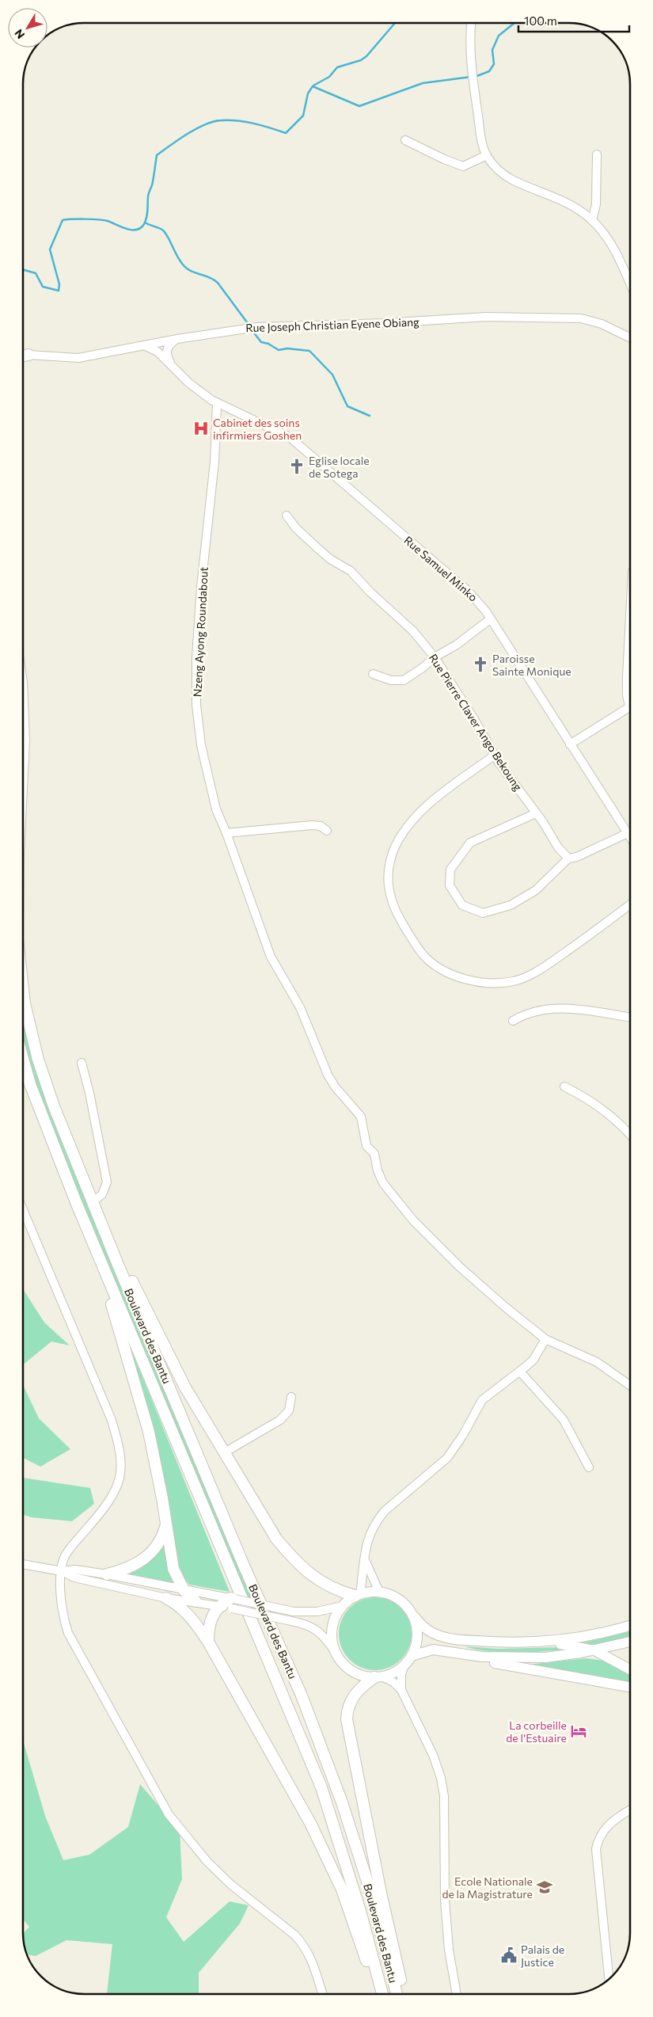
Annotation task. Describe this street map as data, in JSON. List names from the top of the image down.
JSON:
{
  "streets": {
    "highway": ["Boulevard des Bantu"],
    "street": [
      "Rue Joseph Christian Eyene Obiang",
      "Rue Samuel Minko",
      "Nzeng Ayong Roundabout",
      "Rue Pierre Claver Ango Bekoung"
    ]
  },
  "crossings": [
    ["Rue Joseph Christian Eyene Obiang", "Rue Samuel Minko"],
    ["Rue Samuel Minko", "Nzeng Ayong Roundabout"]
  ],
  "places": {
    "hospital": ["Cabinet des soins infirmiers Goshen"],
    "church": ["Eglise locale de Sotega", "Paroisse Sainte Monique"],
    "hotel": ["La corbeille de l’Estuaire"],
    "school or university": ["Ecole Nationale de la Magistrature"],
    "public building": ["Palais de Justice"]
  },
  "scale_bar": "100 m",
  "north": "bottom left"
}
